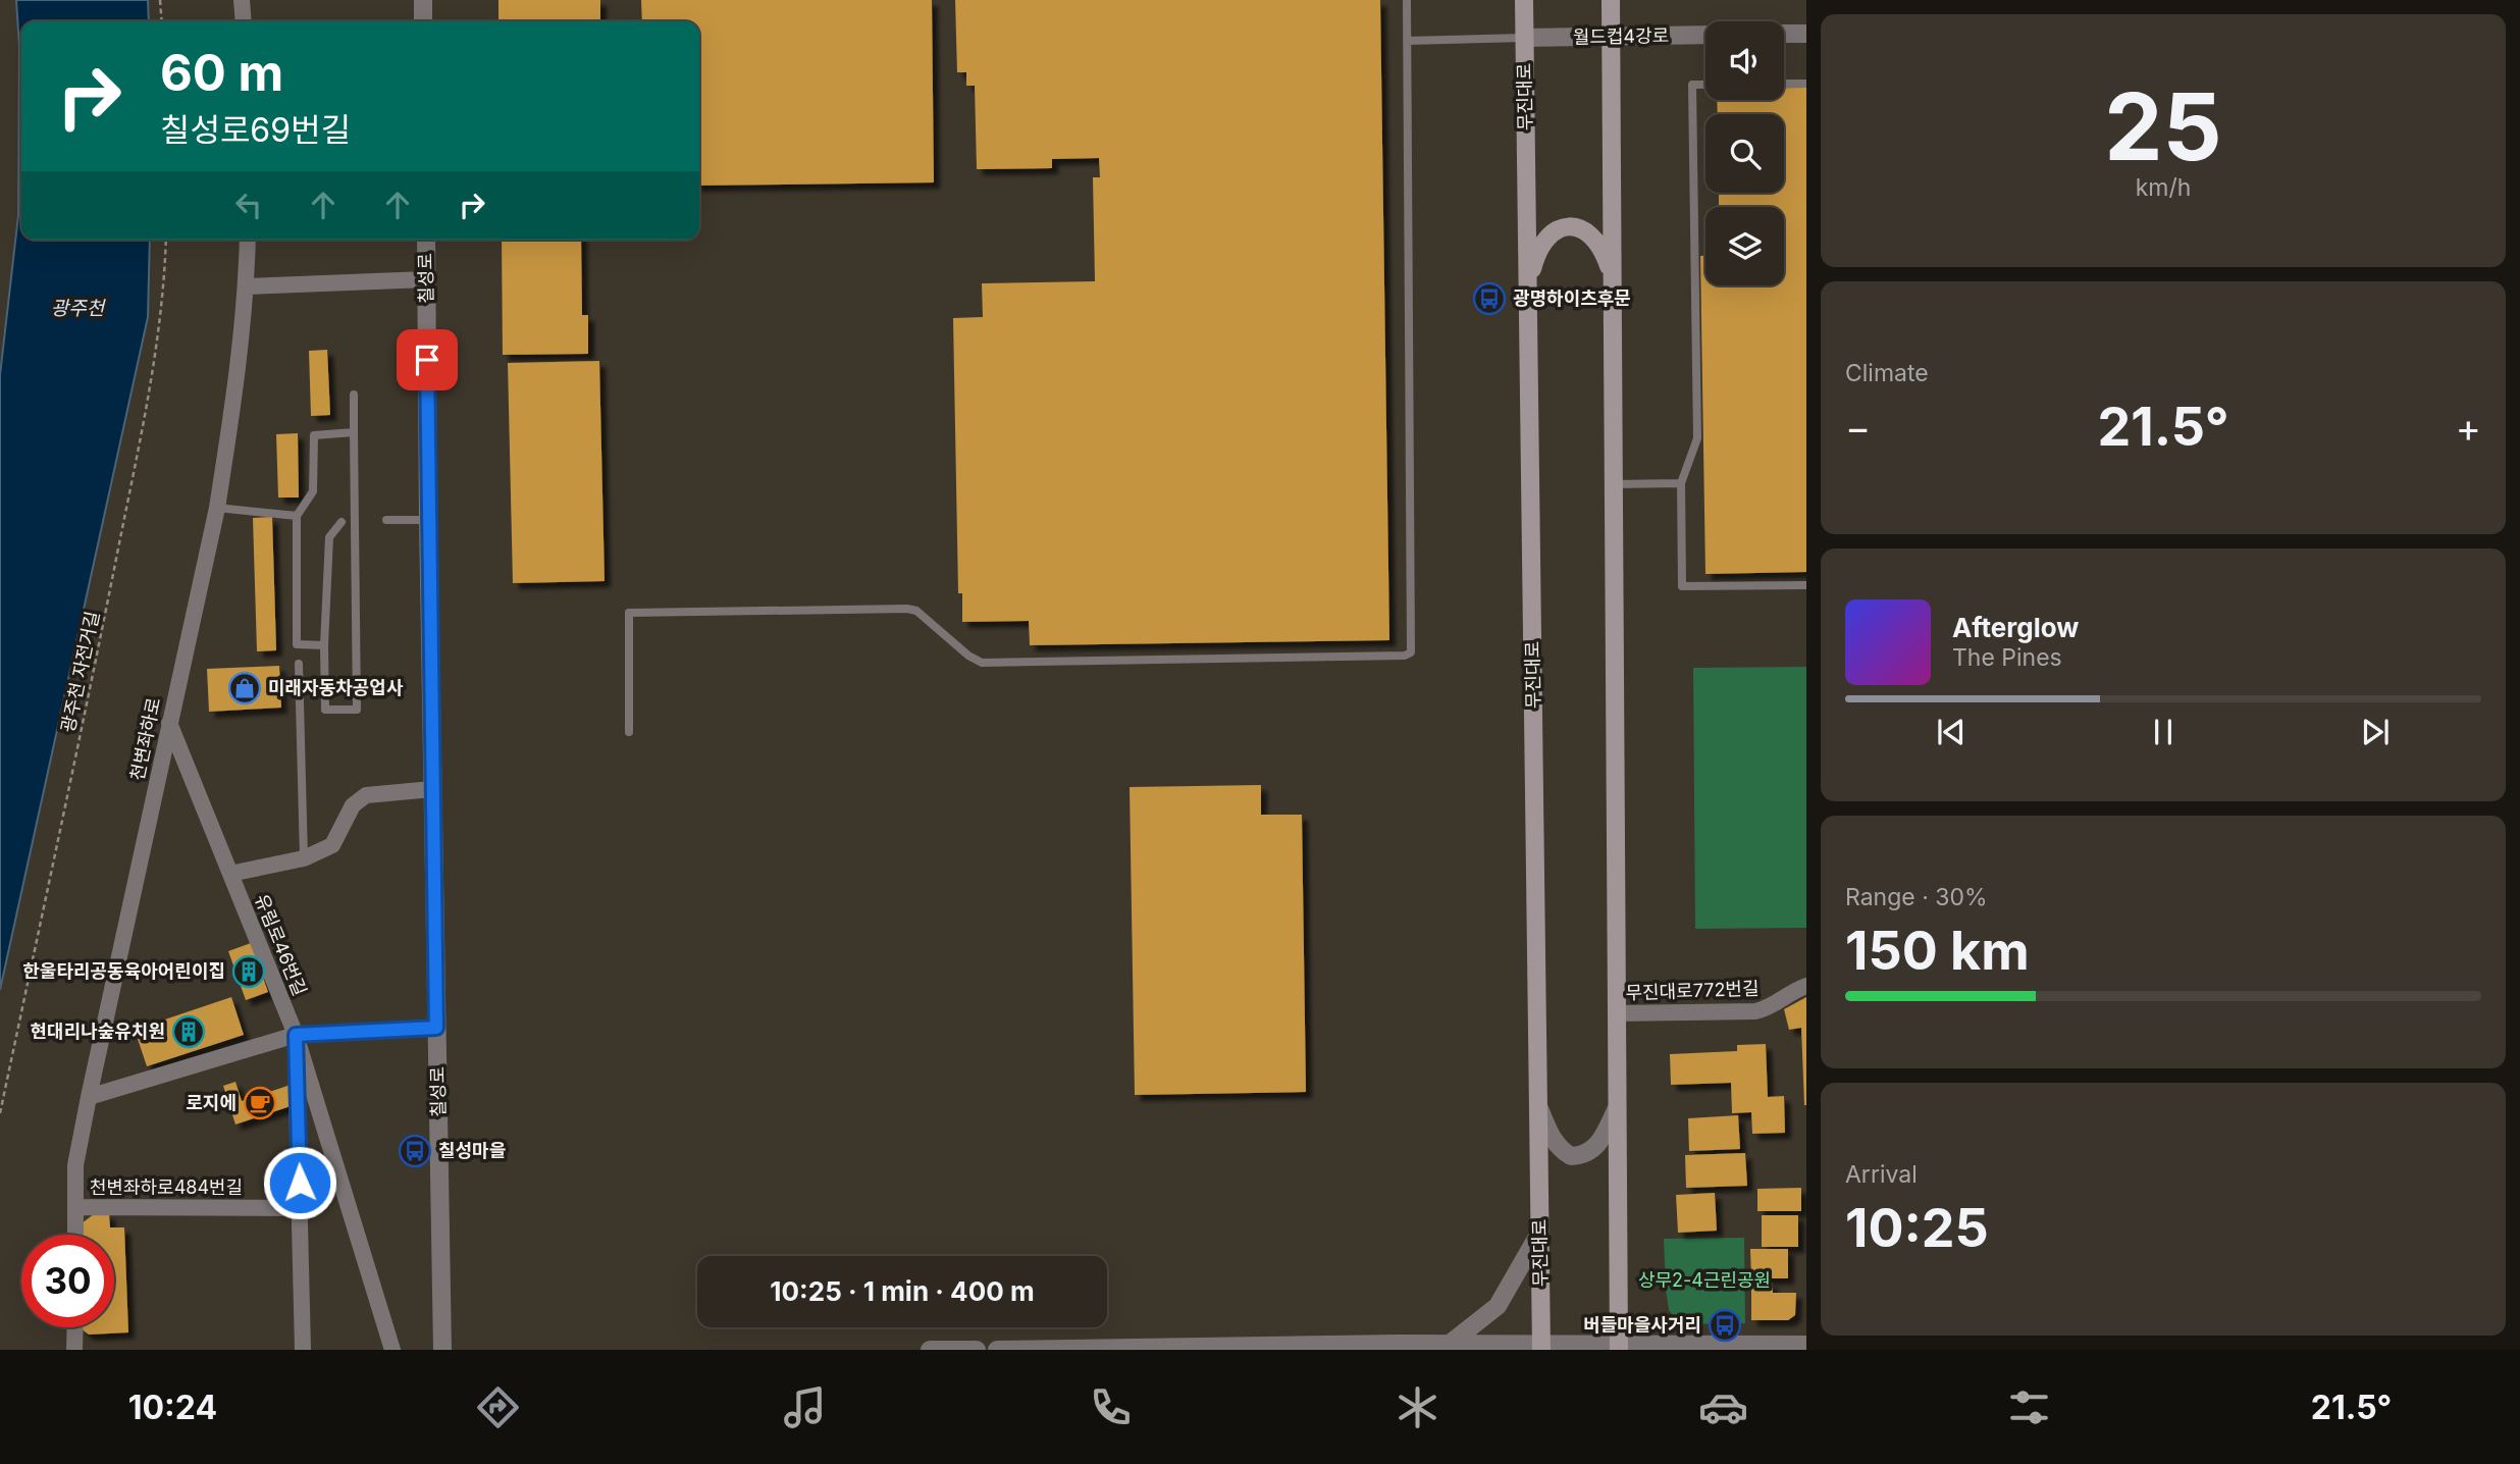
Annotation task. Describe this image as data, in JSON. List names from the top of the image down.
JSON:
{
  "streets": {
    "main road": ["무진대로"],
    "street": [
      "월드컵4강로",
      "칠성로",
      "천변좌하로",
      "유림로46번길",
      "무진대로772번길",
      "천변좌하로484번길"
    ],
    "path": ["광주천 자전거길"]
  },
  "crossings": [
    ["월드컵4강로", "무진대로"],
    ["천변좌하로", "유림로46번길"],
    ["천변좌하로", "천변좌하로484번길"]
  ],
  "water": ["광주천"],
  "parks": ["상무2-4근린공원"],
  "places": {
    "bus stop": ["광명하이츠후문", "칠성마을", "버들마을사거리"],
    "shop": ["미래자동차공업사"],
    "building": ["한울타리공동육아어린이집", "현대리나숲유치원"],
    "cafe": ["로지에"]
  },
  "page": {
    "tile": [
      ["25", "km/h"],
      "Climate",
      ["Range · 30%", "150 km"],
      ["Arrival", "10:25"]
    ],
    "turn": ["60 m", "칠성로69번길"],
    "heat": ["−", "21.5°", "+"],
    "song": ["Afterglow", "The Pines"],
    "limit": "30",
    "trip": "10:25 · 1 min · 400 m",
    "tabs": ["10:24", "21.5°"]
  }
}
